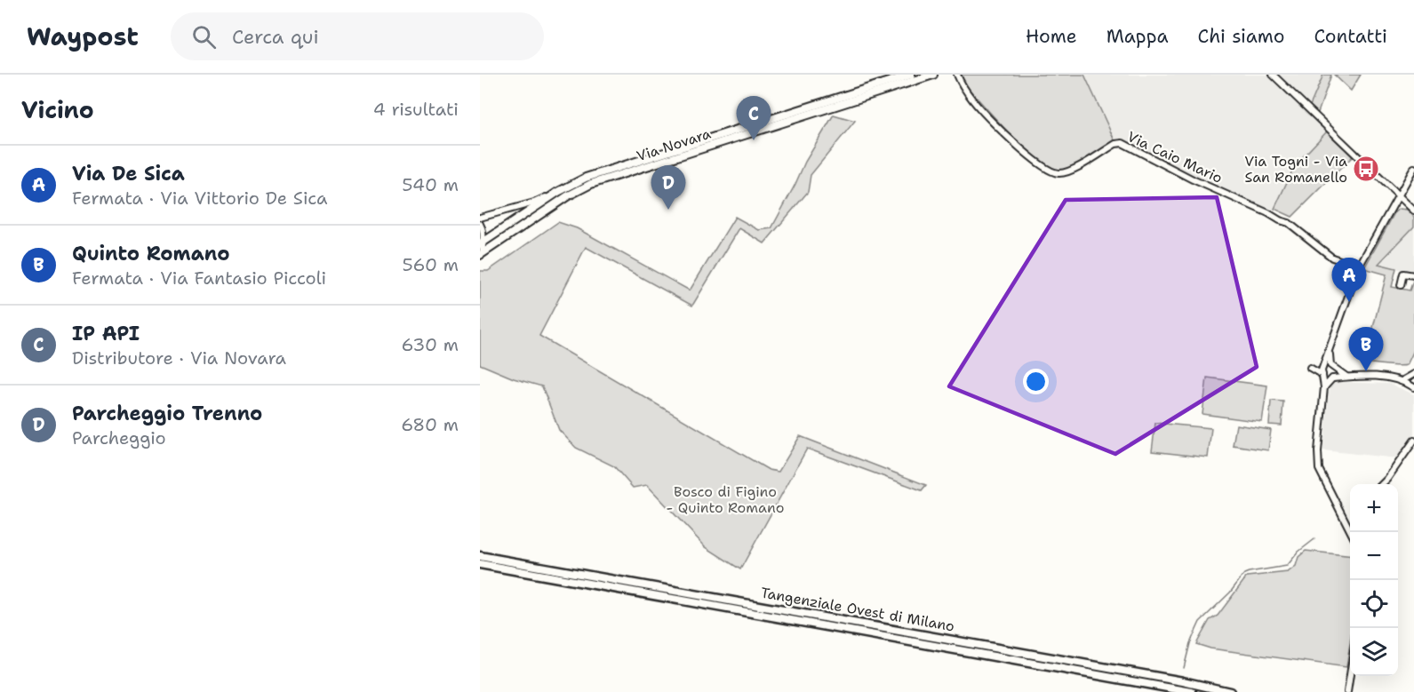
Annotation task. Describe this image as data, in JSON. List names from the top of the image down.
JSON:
{
  "streets": {
    "highway": ["Tangenziale Ovest di Milano"],
    "main road": ["Via Novara"],
    "street": ["Via Caio Mario"]
  },
  "parks": ["Bosco di Figino - Quinto Romano"],
  "places": {
    "bus stop": ["Via Togni - Via San Romanello"]
  },
  "page": {
    "header": "Waypost",
    "search": "Cerca qui",
    "nav": [
      "Home",
      "Mappa",
      "Chi siamo",
      "Contatti"
    ],
    "heading": ["Vicino", "4 risultati"],
    "pins": [
      "C",
      "D",
      "A",
      "B"
    ],
    "list": [
      {
        "mark": "A",
        "name": "Via De Sica",
        "note": "Fermata · Via Vittorio De Sica",
        "value": "540 m"
      },
      {
        "mark": "B",
        "name": "Quinto Romano",
        "note": "Fermata · Via Fantasio Piccoli",
        "value": "560 m"
      },
      {
        "mark": "C",
        "name": "IP API",
        "note": "Distributore · Via Novara",
        "value": "630 m"
      },
      {
        "mark": "D",
        "name": "Parcheggio Trenno",
        "note": "Parcheggio",
        "value": "680 m"
      }
    ],
    "map_buttons": ["+", "−"]
  }
}
